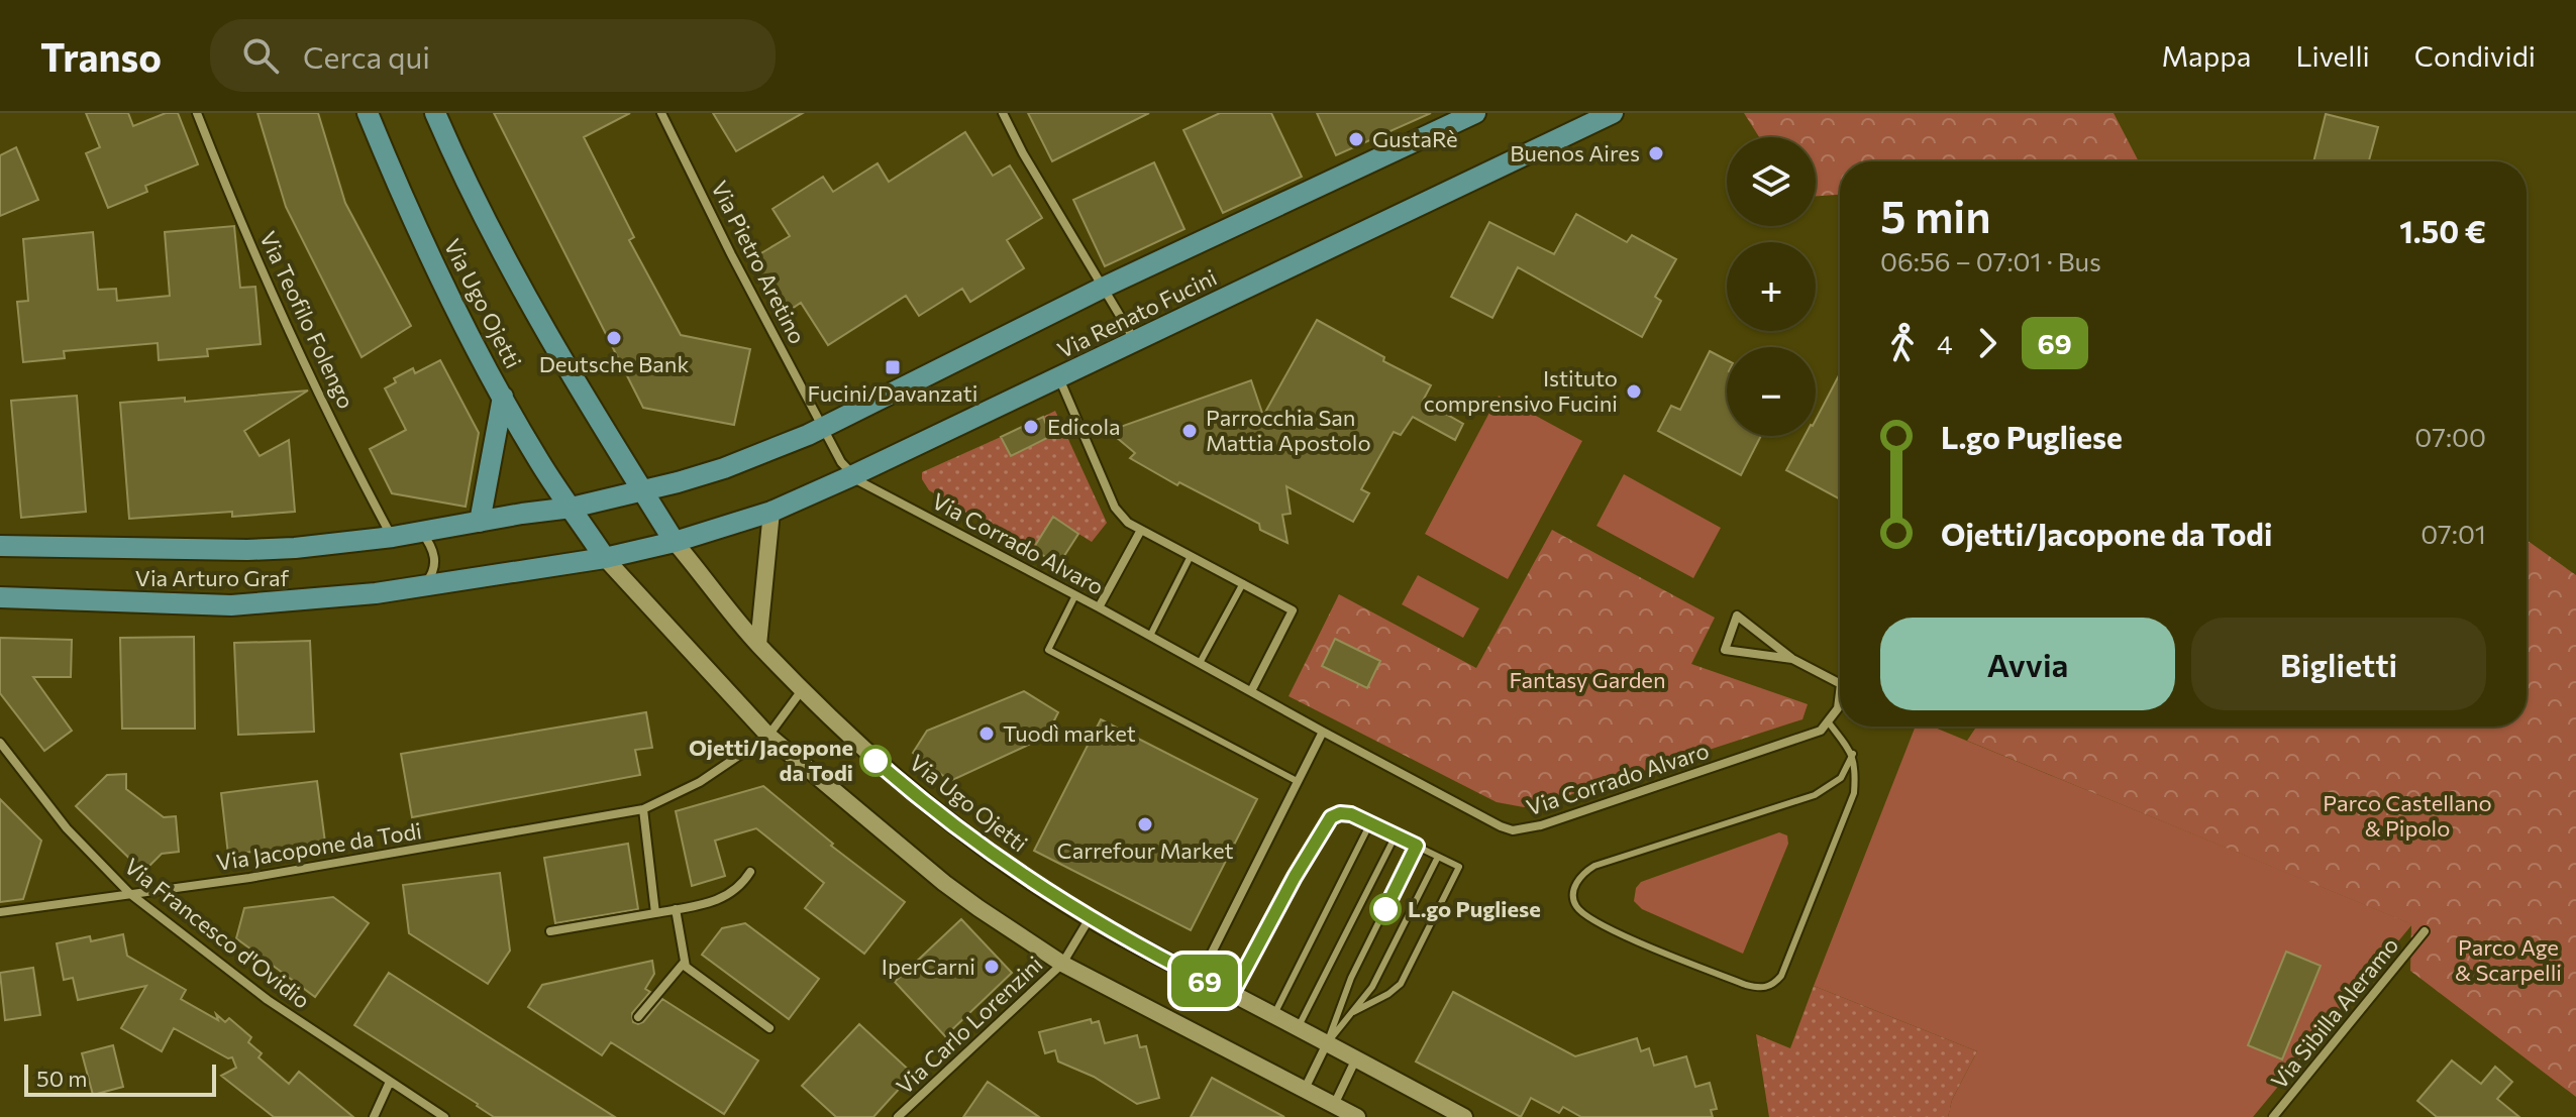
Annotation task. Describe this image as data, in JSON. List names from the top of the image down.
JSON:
{
  "streets": {
    "main road": ["Via Ugo Ojetti", "Via Renato Fucini", "Via Arturo Graf"],
    "street": [
      "Via Pietro Aretino",
      "Via Teofilo Folengo",
      "Via Corrado Alvaro",
      "Via Jacopone da Todi",
      "Via Francesco d'Ovidio",
      "Via Sibilla Aleramo",
      "Via Carlo Lorenzini"
    ]
  },
  "crossings": [
    ["Via Pietro Aretino", "Via Renato Fucini"],
    ["Via Pietro Aretino", "Via Corrado Alvaro"],
    ["Via Ugo Ojetti", "Via Renato Fucini"],
    ["Via Ugo Ojetti", "Via Arturo Graf"],
    ["Via Ugo Ojetti", "Via Jacopone da Todi"],
    ["Via Ugo Ojetti", "Via Carlo Lorenzini"],
    ["Via Renato Fucini", "Via Corrado Alvaro"],
    ["Via Renato Fucini", "Via Arturo Graf"],
    ["Via Teofilo Folengo", "Via Arturo Graf"],
    ["Via Jacopone da Todi", "Via Francesco d'Ovidio"]
  ],
  "parks": ["Fantasy Garden", "Parco Castellano & Pipolo", "Parco Age & Scarpelli"],
  "places": {
    "other": [
      "GustaRè",
      "Buenos Aires",
      "Deutsche Bank",
      "Istituto comprensivo Fucini",
      "Edicola",
      "Parrocchia San Mattia Apostolo",
      "Tuodì market",
      "Ojetti/Jacopone da Todi",
      "Carrefour Market",
      "L.go Pugliese",
      "IperCarni"
    ],
    "transit": ["Fucini/Davanzati"]
  },
  "lines": ["bus line 69"],
  "scale_bar": "50 m",
  "page": {
    "header": "Transo",
    "search": "Cerca qui",
    "nav": ["Mappa", "Livelli", "Condividi"],
    "on_map": "69",
    "map_buttons": ["+", "−"],
    "heading": ["5 min", "06:56 – 07:01 · Bus", "1.50 €"],
    "legs": ["4", "69"],
    "list": [
      {
        "name": "L.go Pugliese",
        "value": "07:00"
      },
      {
        "name": "Ojetti/Jacopone da Todi",
        "value": "07:01"
      }
    ],
    "buttons": ["Avvia", "Biglietti"],
    "scale": "50 m"
  }
}
